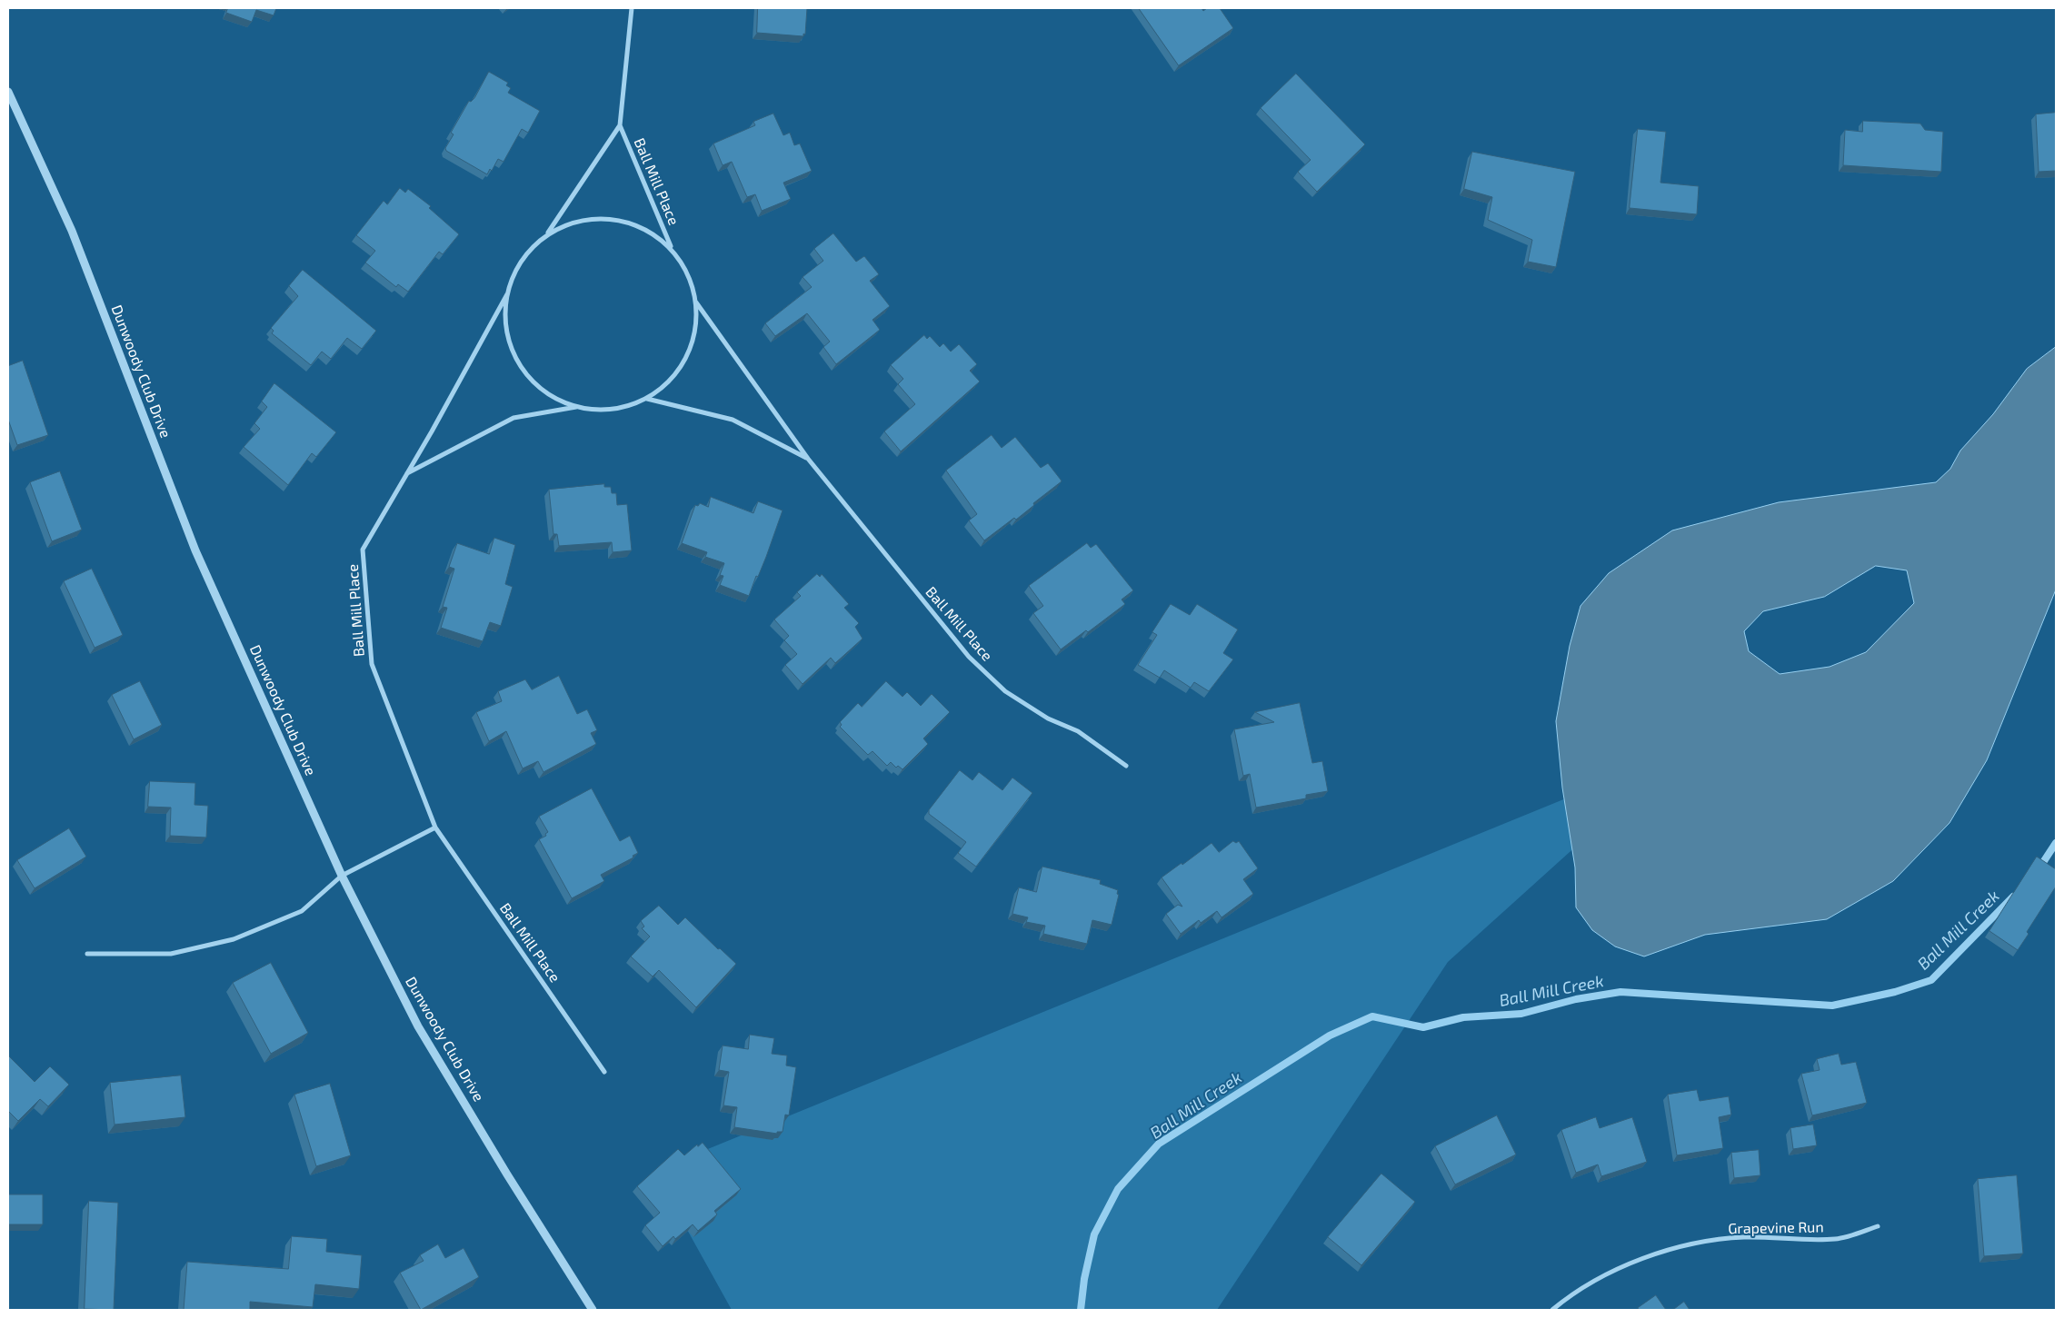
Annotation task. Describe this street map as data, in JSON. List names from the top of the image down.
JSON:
{
  "streets": {
    "street": ["Ball Mill Place", "Dunwoody Club Drive", "Grapevine Run"]
  },
  "water": ["Ball Mill Creek"]
}
